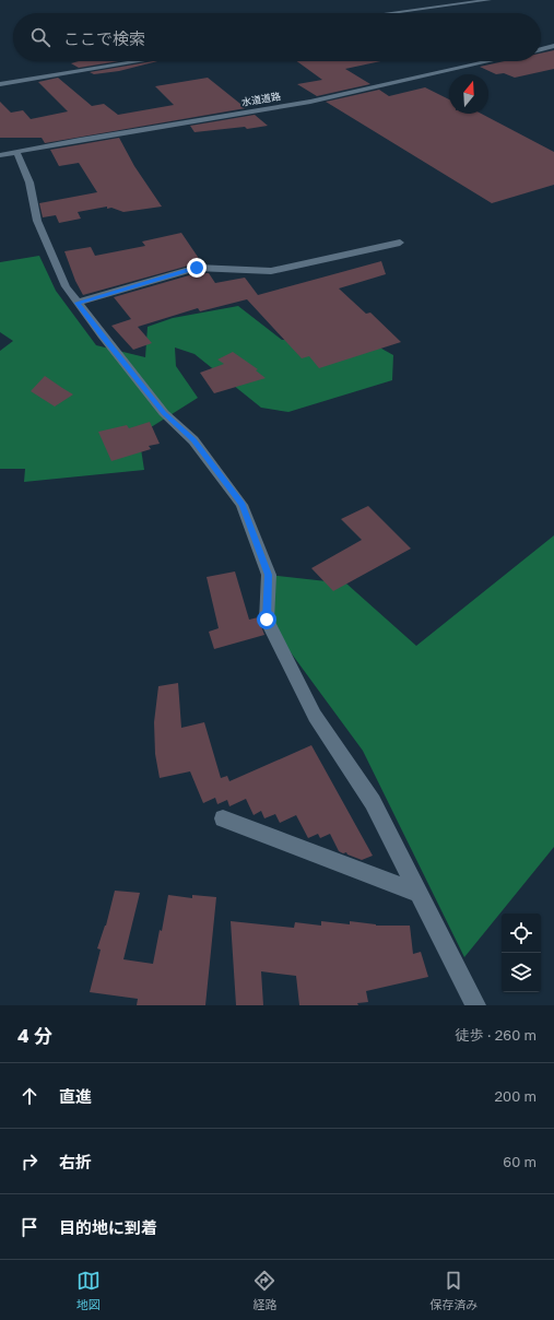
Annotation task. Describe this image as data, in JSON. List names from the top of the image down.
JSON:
{
  "streets": {
    "street": ["水道道路"]
  },
  "north": "top",
  "page": {
    "search": "ここで検索",
    "heading": ["4 分", "徒歩 · 260 m"],
    "list": [
      ["直進", "200 m"],
      ["右折", "60 m"],
      "目的地に到着"
    ],
    "nav": ["地図", "経路", "保存済み"]
  }
}
